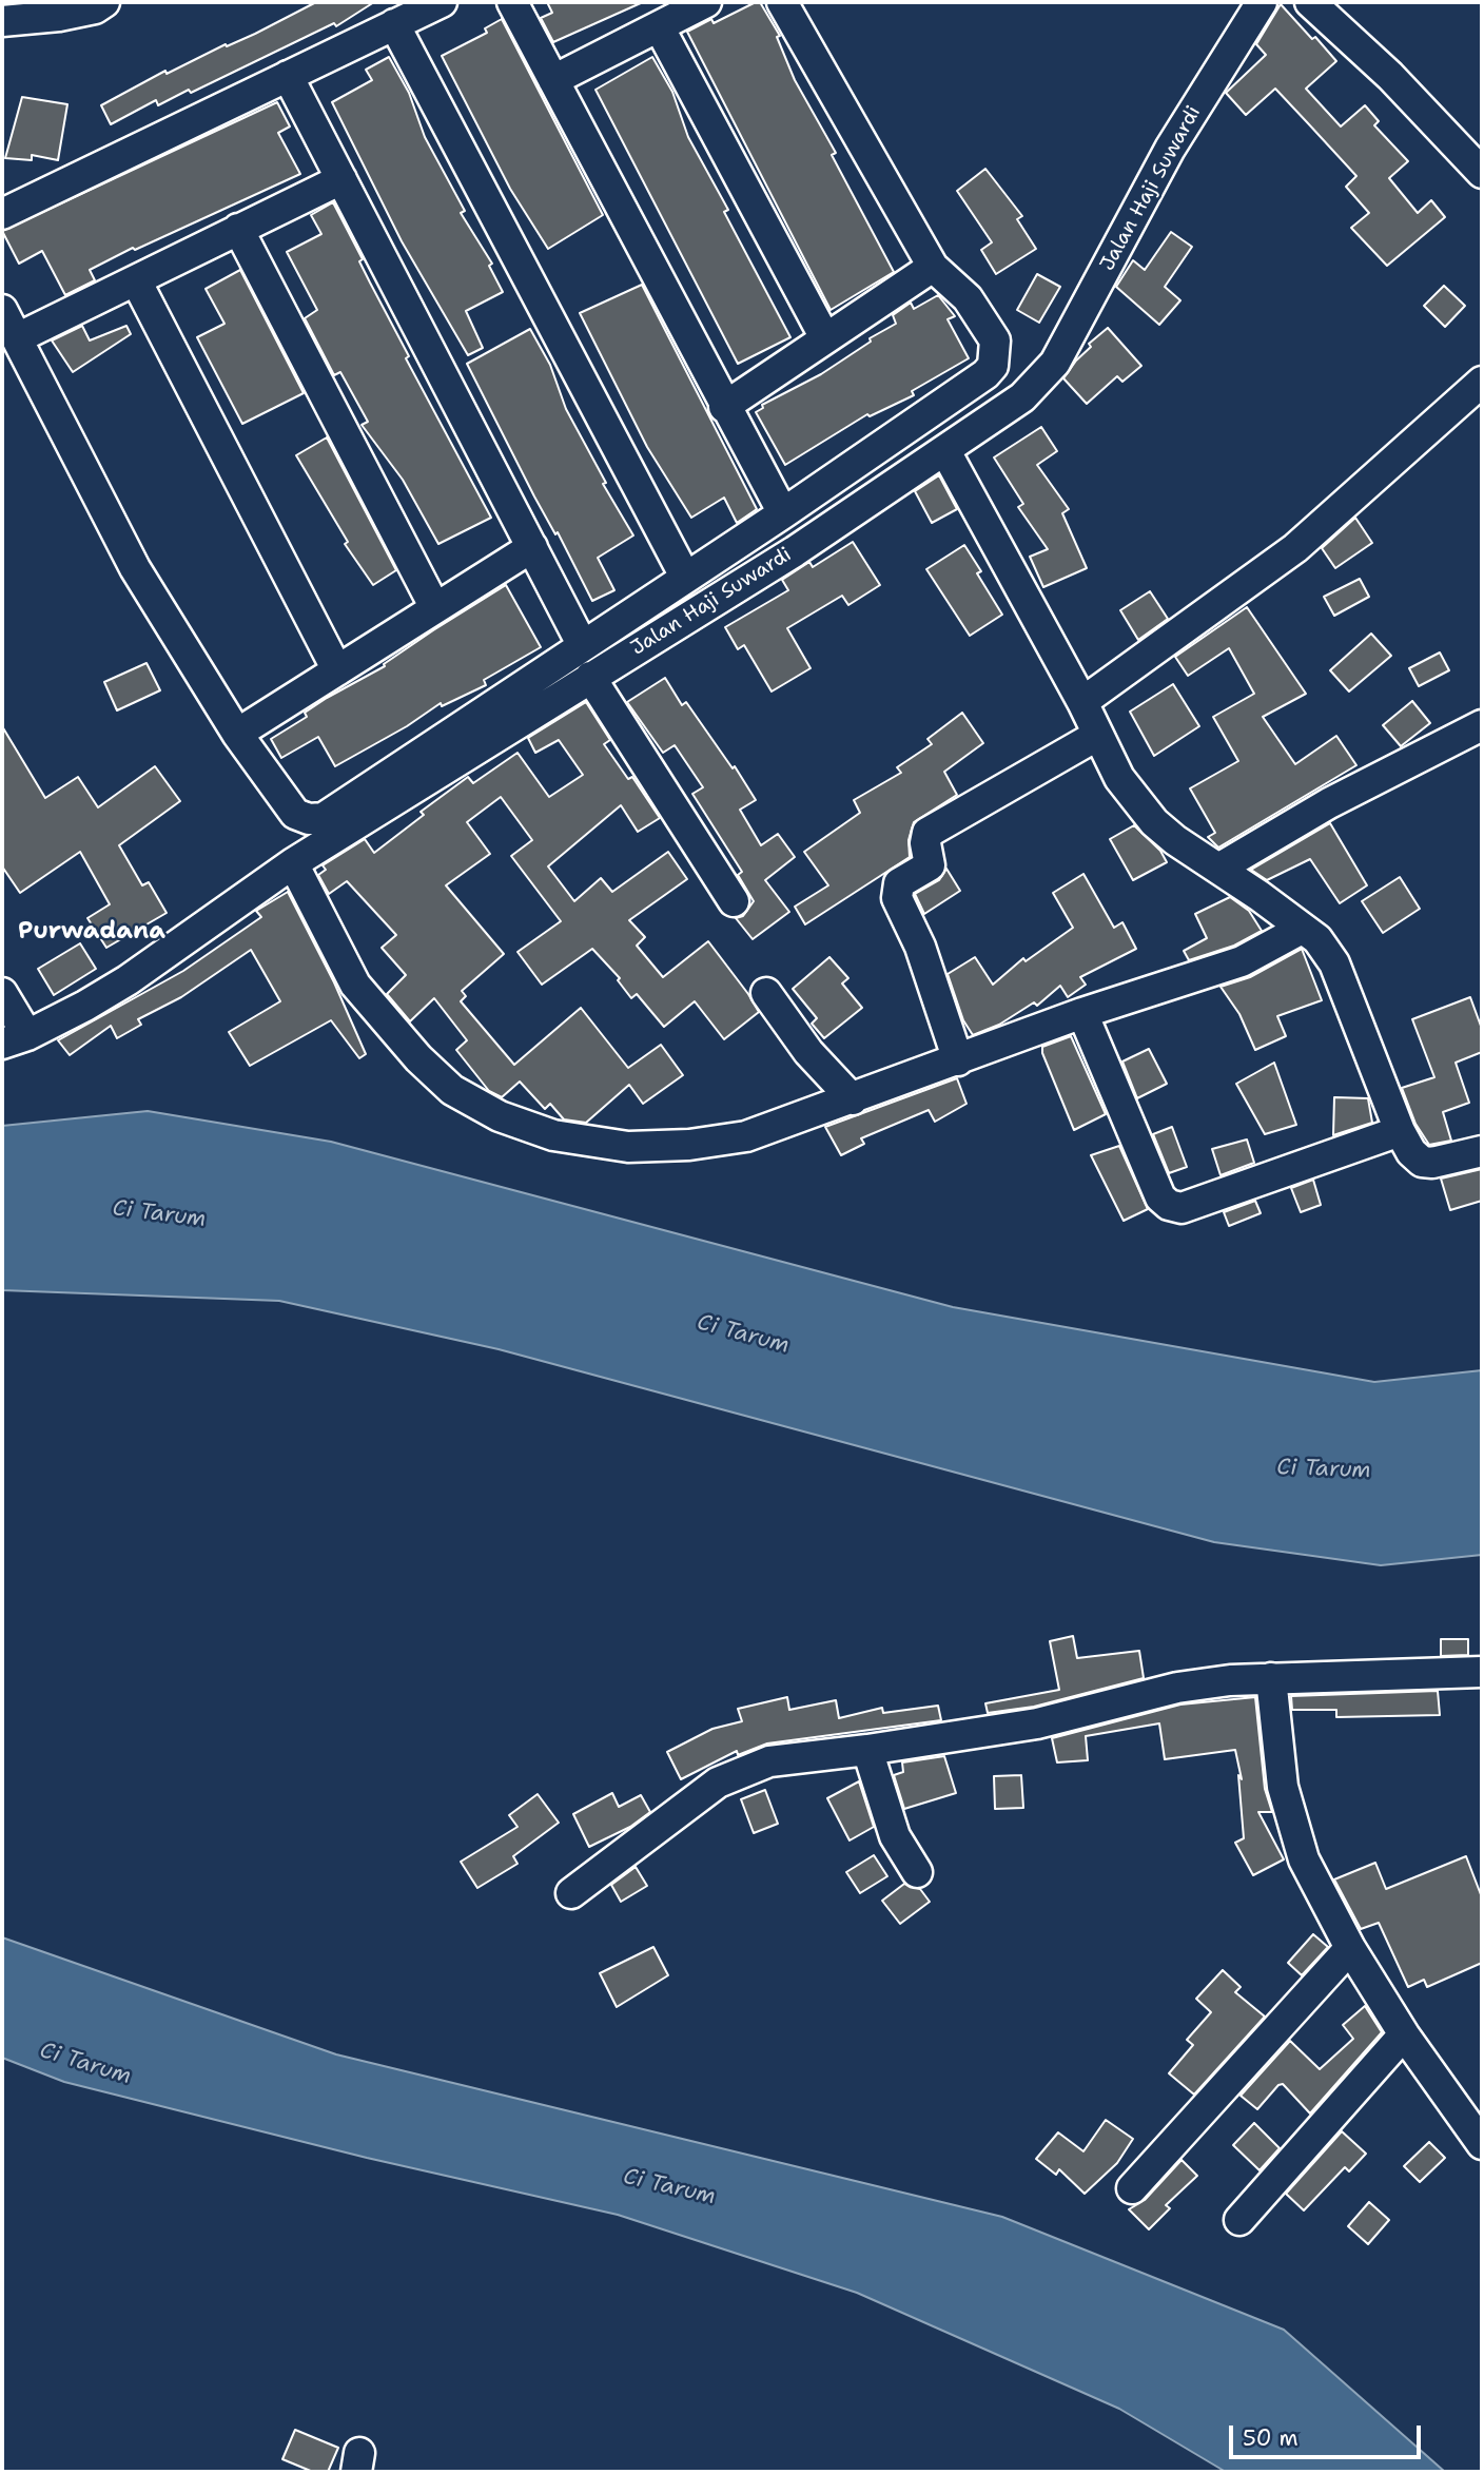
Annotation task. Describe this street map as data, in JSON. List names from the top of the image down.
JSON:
{
  "streets": {
    "street": ["Jalan Haji Suwardi"]
  },
  "districts": ["Purwadana"],
  "water": ["Ci Tarum"],
  "scale_bar": "50 m"
}
